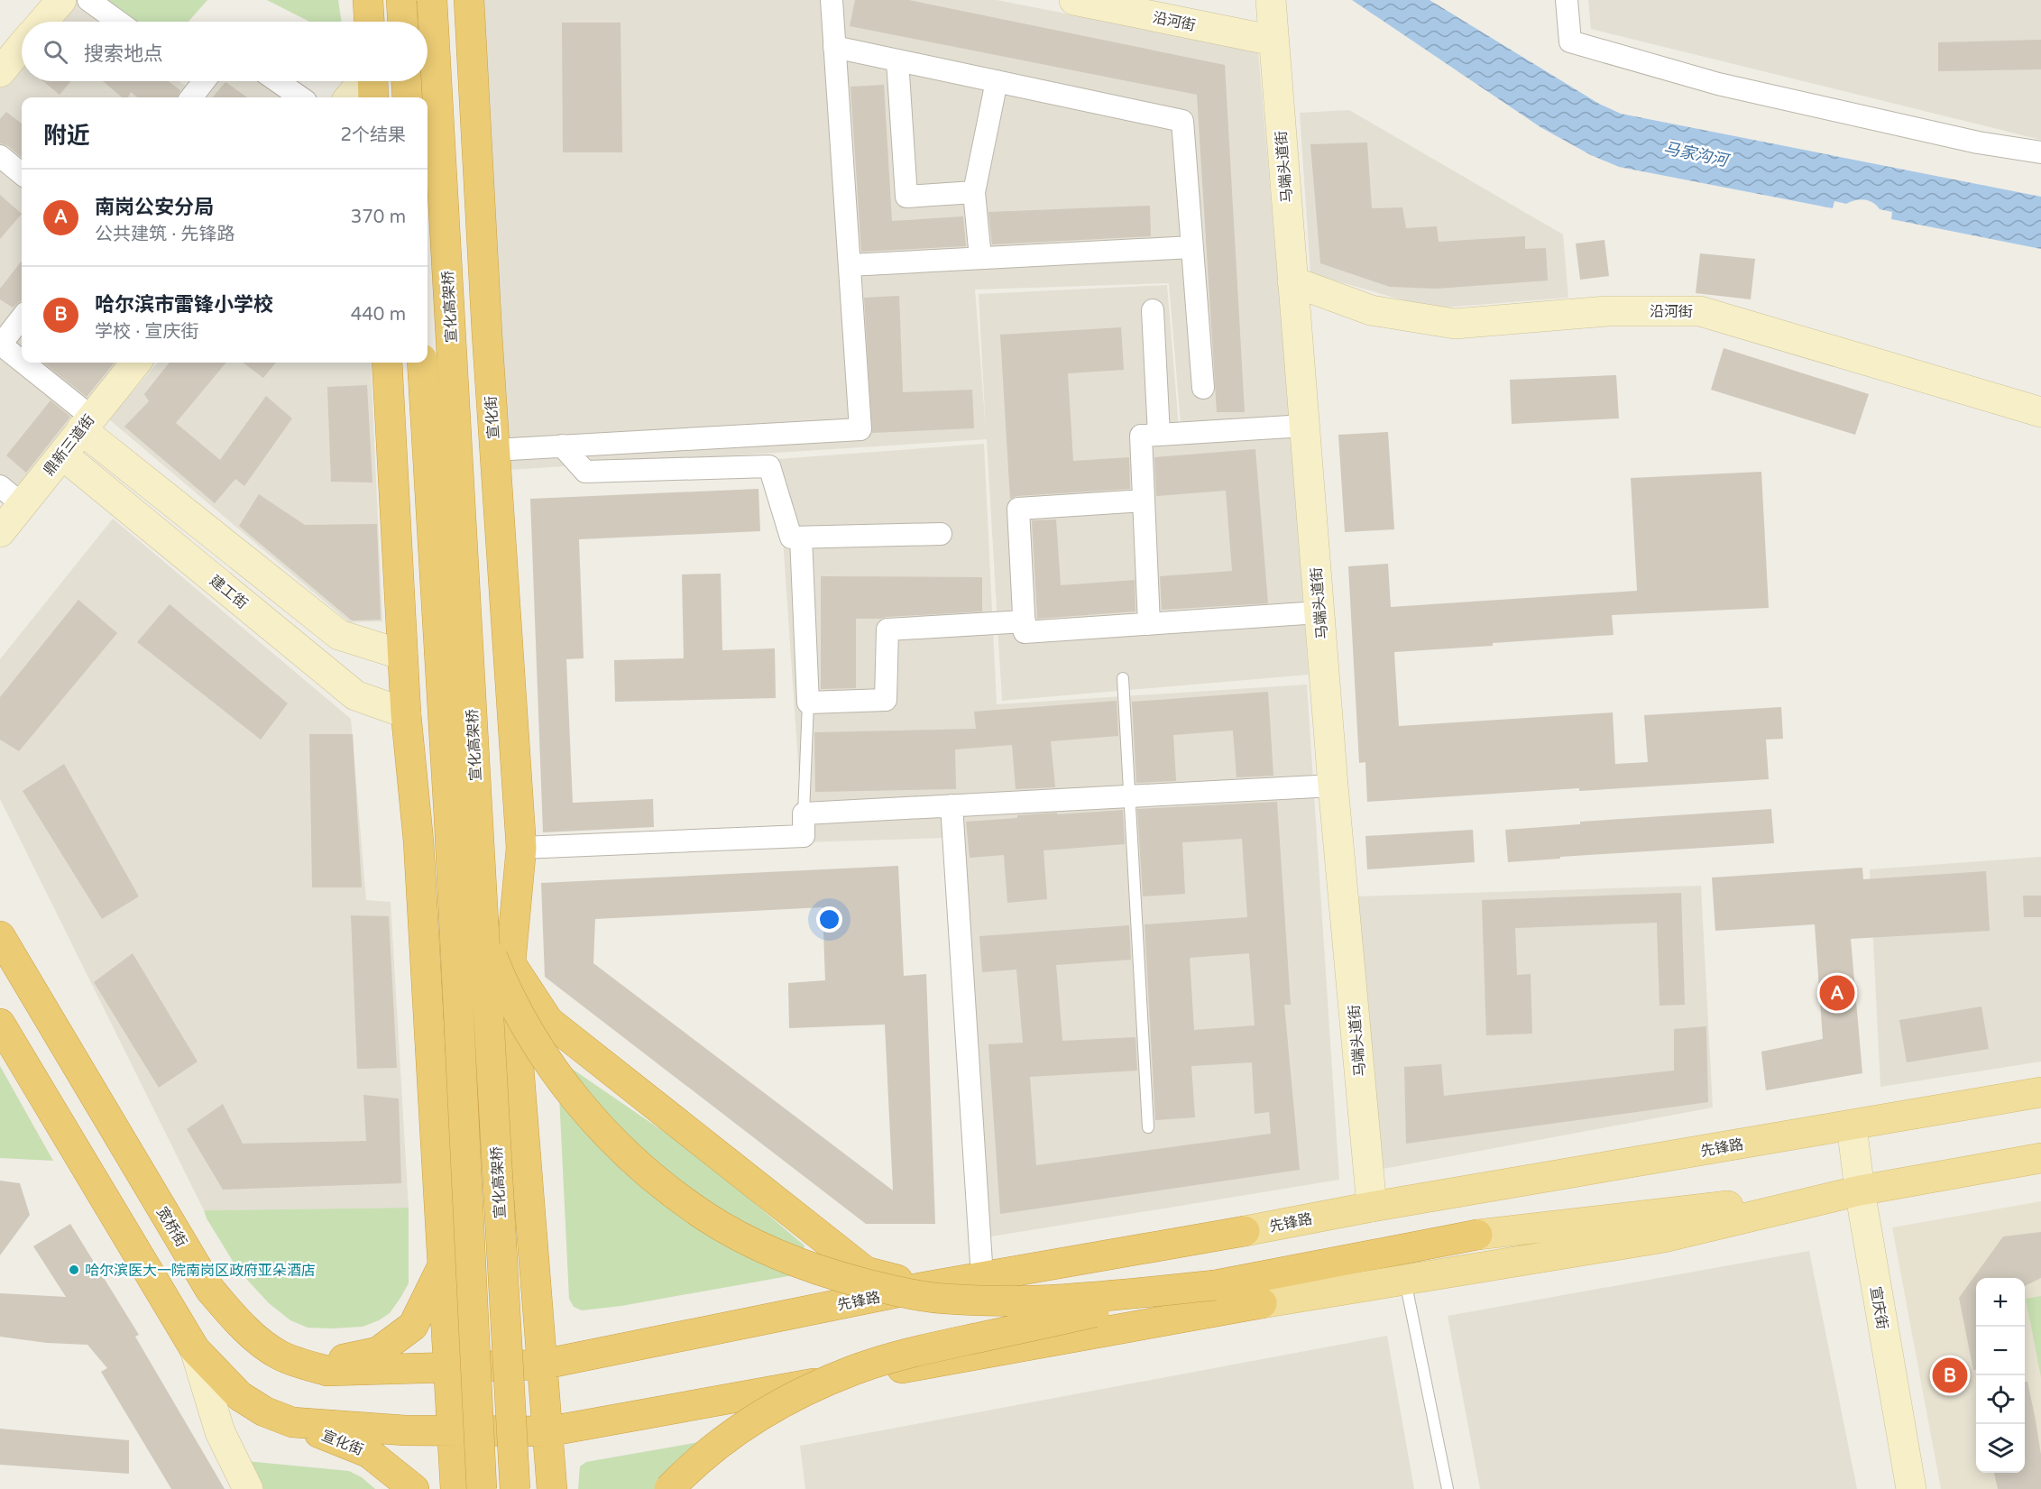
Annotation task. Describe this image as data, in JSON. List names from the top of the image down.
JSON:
{
  "streets": {
    "highway": [
      "宣化高架桥",
      "宣化街",
      "先锋路",
      "宽桥街"
    ],
    "street": [
      "沿河街",
      "马端头道街",
      "鼎新三道街",
      "建工街",
      "宣庆街"
    ]
  },
  "crossings": [
    ["沿河街", "马端头道街"],
    ["马端头道街", "先锋路"],
    ["宣化街", "先锋路"],
    ["宣化街", "宽桥街"],
    ["鼎新三道街", "建工街"],
    ["先锋路", "宽桥街"],
    ["先锋路", "宣庆街"]
  ],
  "water": ["马家沟河"],
  "places": ["哈尔滨医大一院南岗区政府亚朵酒店"],
  "page": {
    "search": "搜索地点",
    "heading": ["附近", "2个结果"],
    "list": [
      {
        "mark": "A",
        "name": "南岗公安分局",
        "note": "公共建筑 · 先锋路",
        "value": "370 m"
      },
      {
        "mark": "B",
        "name": "哈尔滨市雷锋小学校",
        "note": "学校 · 宣庆街",
        "value": "440 m"
      }
    ],
    "pins": ["A", "B"],
    "map_buttons": ["+", "−"]
  }
}
